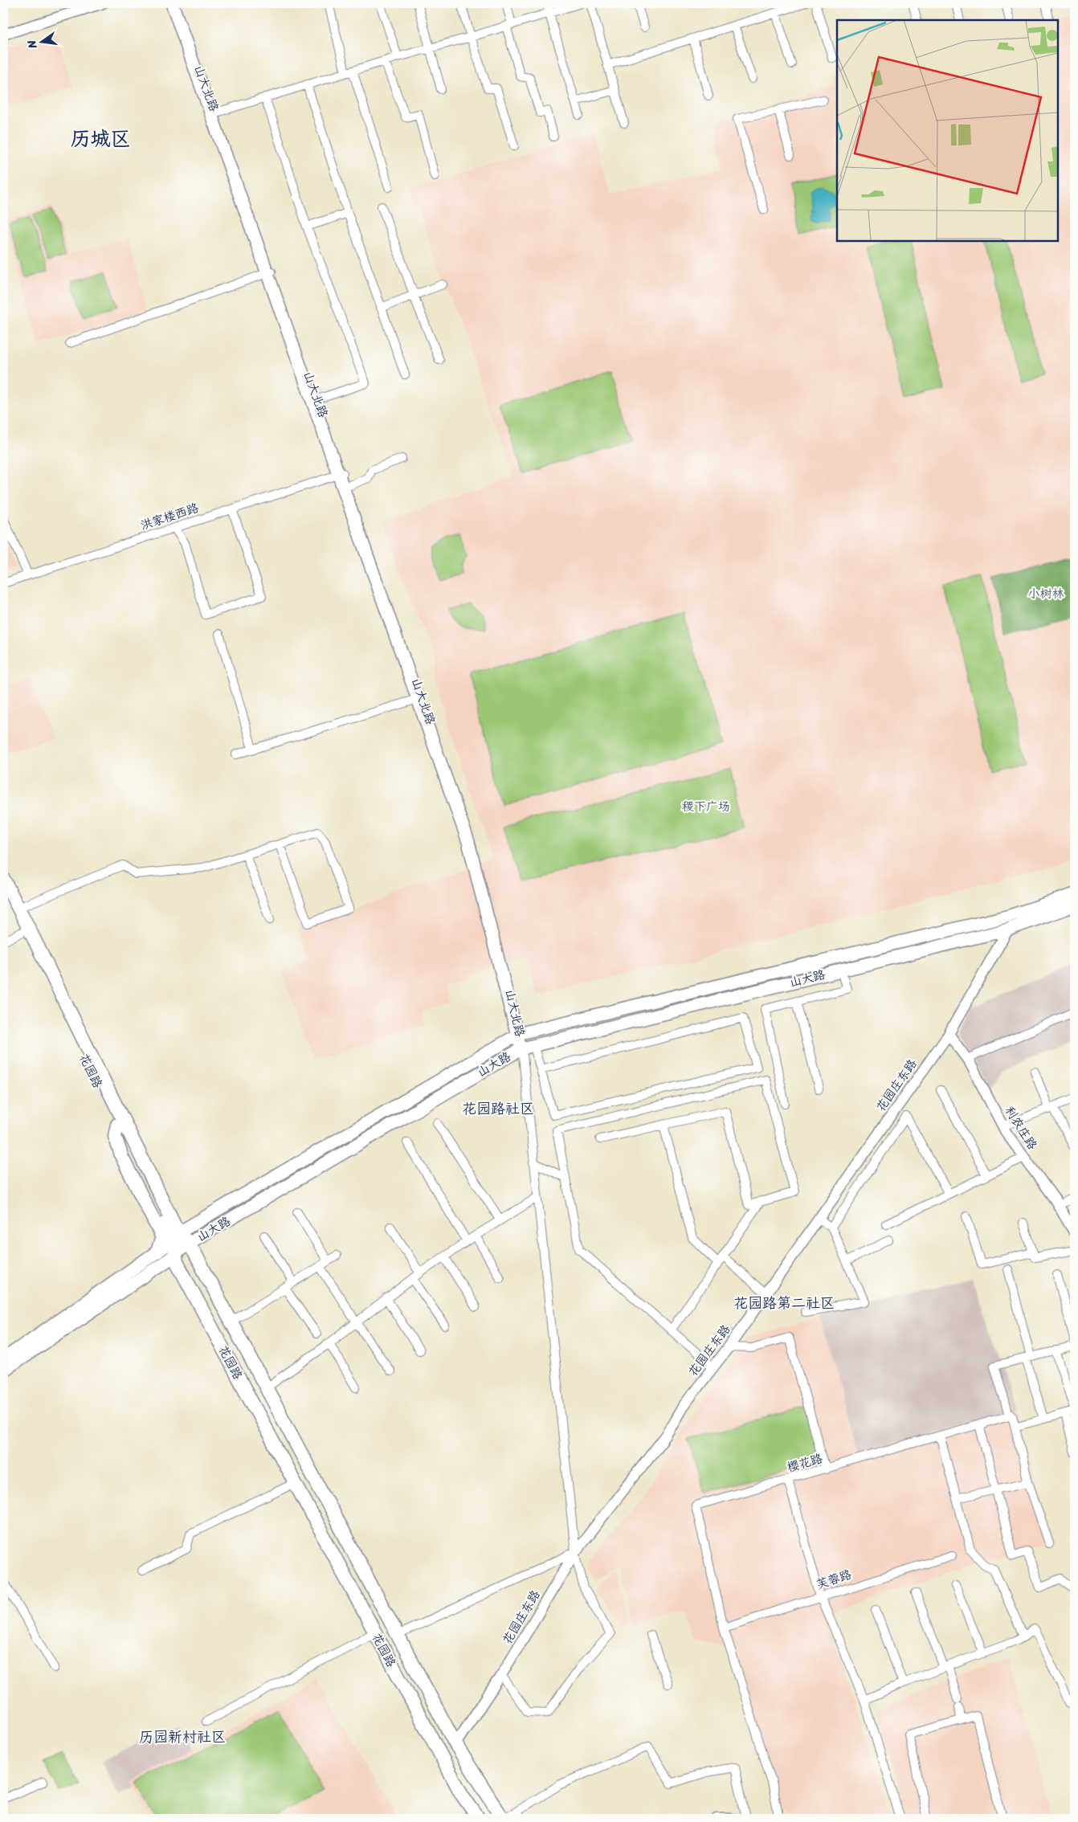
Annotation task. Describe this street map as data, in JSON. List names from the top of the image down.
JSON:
{
  "streets": {
    "main road": ["山大北路", "山大路", "花园路"],
    "street": [
      "洪家楼西路",
      "花园庄东路",
      "利农庄路",
      "樱花路",
      "芙蓉路"
    ]
  },
  "crossings": [
    ["山大北路", "洪家楼西路"],
    ["山大北路", "山大路"],
    ["山大路", "花园路"],
    ["山大路", "花园庄东路"],
    ["花园路", "花园庄东路"],
    ["花园庄东路", "利农庄路"],
    ["樱花路", "芙蓉路"]
  ],
  "districts": [
    "历城区",
    "花园路社区",
    "花园路第二社区",
    "历园新村社区"
  ],
  "parks": ["小树林", "稷下广场"],
  "north": "left"
}
